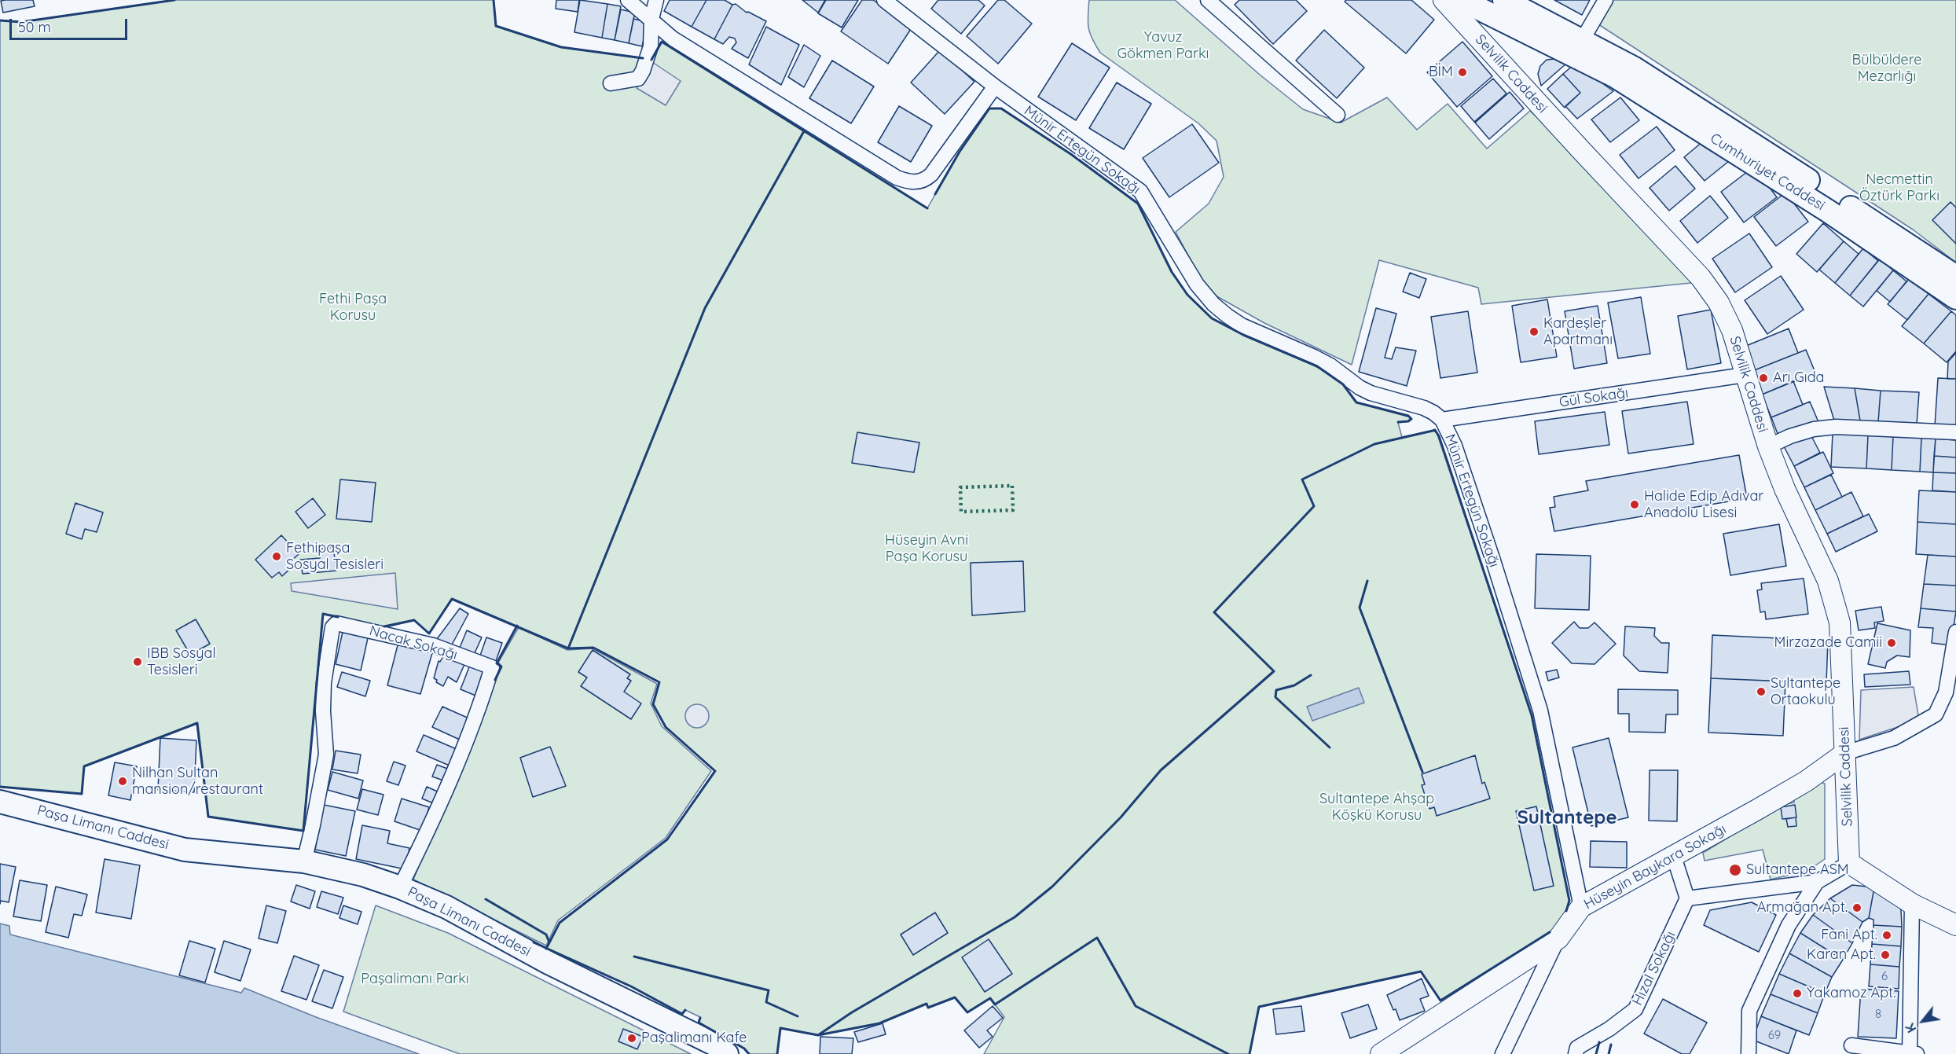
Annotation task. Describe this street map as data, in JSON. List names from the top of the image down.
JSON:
{
  "streets": {
    "main road": ["Cumhuriyet Caddesi", "Paşa Limanı Caddesi"],
    "street": [
      "Selvilik Caddesi",
      "Münir Ertegün Sokağı",
      "Gül Sokağı",
      "Nacak Sokağı",
      "Hüseyin Baykara Sokağı",
      "Hızal Sokağı"
    ]
  },
  "crossings": [
    ["Selvilik Caddesi", "Gül Sokağı"],
    ["Selvilik Caddesi", "Hüseyin Baykara Sokağı"],
    ["Münir Ertegün Sokağı", "Gül Sokağı"],
    ["Münir Ertegün Sokağı", "Hüseyin Baykara Sokağı"],
    ["Nacak Sokağı", "Paşa Limanı Caddesi"]
  ],
  "districts": ["Sultantepe"],
  "parks": [
    "Yavuz Gökmen Parkı",
    "Bülbüldere Mezarlığı",
    "Necmettin Öztürk Parkı",
    "Fethi Paşa Korusu",
    "Hüseyin Avni Paşa Korusu",
    "Sultantepe Ahşap Köşkü Korusu",
    "Paşalimanı Parkı"
  ],
  "places": [
    "BİM",
    "Kardeşler Apartmanı",
    "Arı Gıda",
    "Halide Edip Adıvar Anadolu Lisesi",
    "Fethipaşa Sosyal Tesisleri",
    "Mirzazade Camii",
    "IBB Sosyal Tesisleri",
    "Sultantepe Ortaokulu",
    "Nilhan Sultan mansion/restaurant",
    "Sultantepe ASM",
    "Armağan Apt.",
    "Fani Apt.",
    "Karan Apt.",
    "Yakamoz Apt.",
    "Paşalimanı Kafe"
  ],
  "house_numbers": ["6", "8", "69"],
  "scale_bar": "50 m",
  "north": "bottom left"
}
